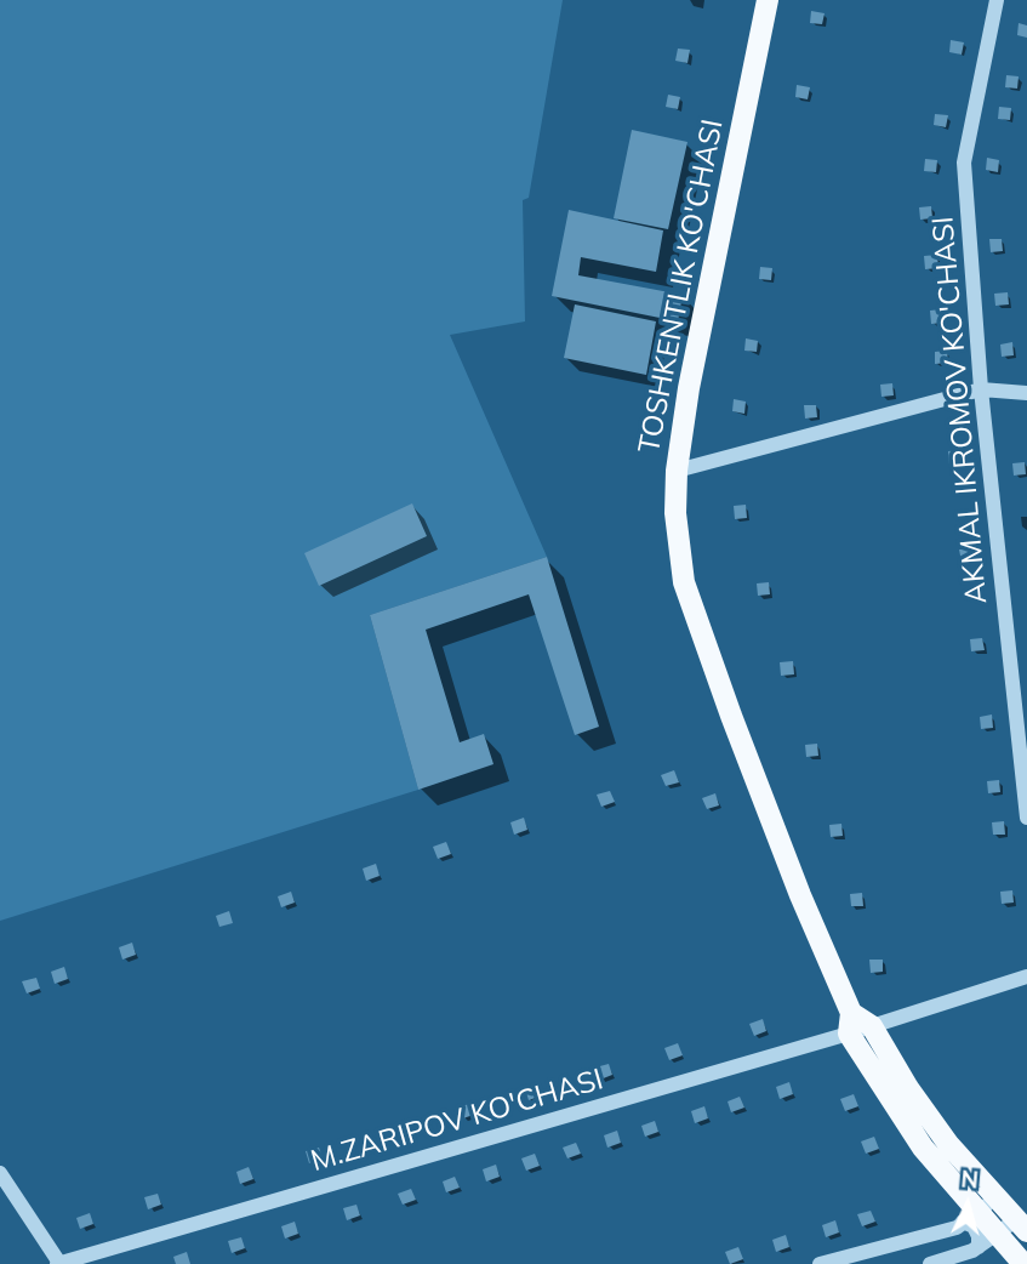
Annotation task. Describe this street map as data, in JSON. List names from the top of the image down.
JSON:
{
  "streets": {
    "main road": ["TOSHKENTLIK KO'CHASI"],
    "street": ["AKMAL IKROMOV KO'CHASI", "M.ZARIPOV KO'CHASI"]
  },
  "crossings": [
    ["TOSHKENTLIK KO'CHASI", "M.ZARIPOV KO'CHASI"]
  ],
  "north": "top"
}
